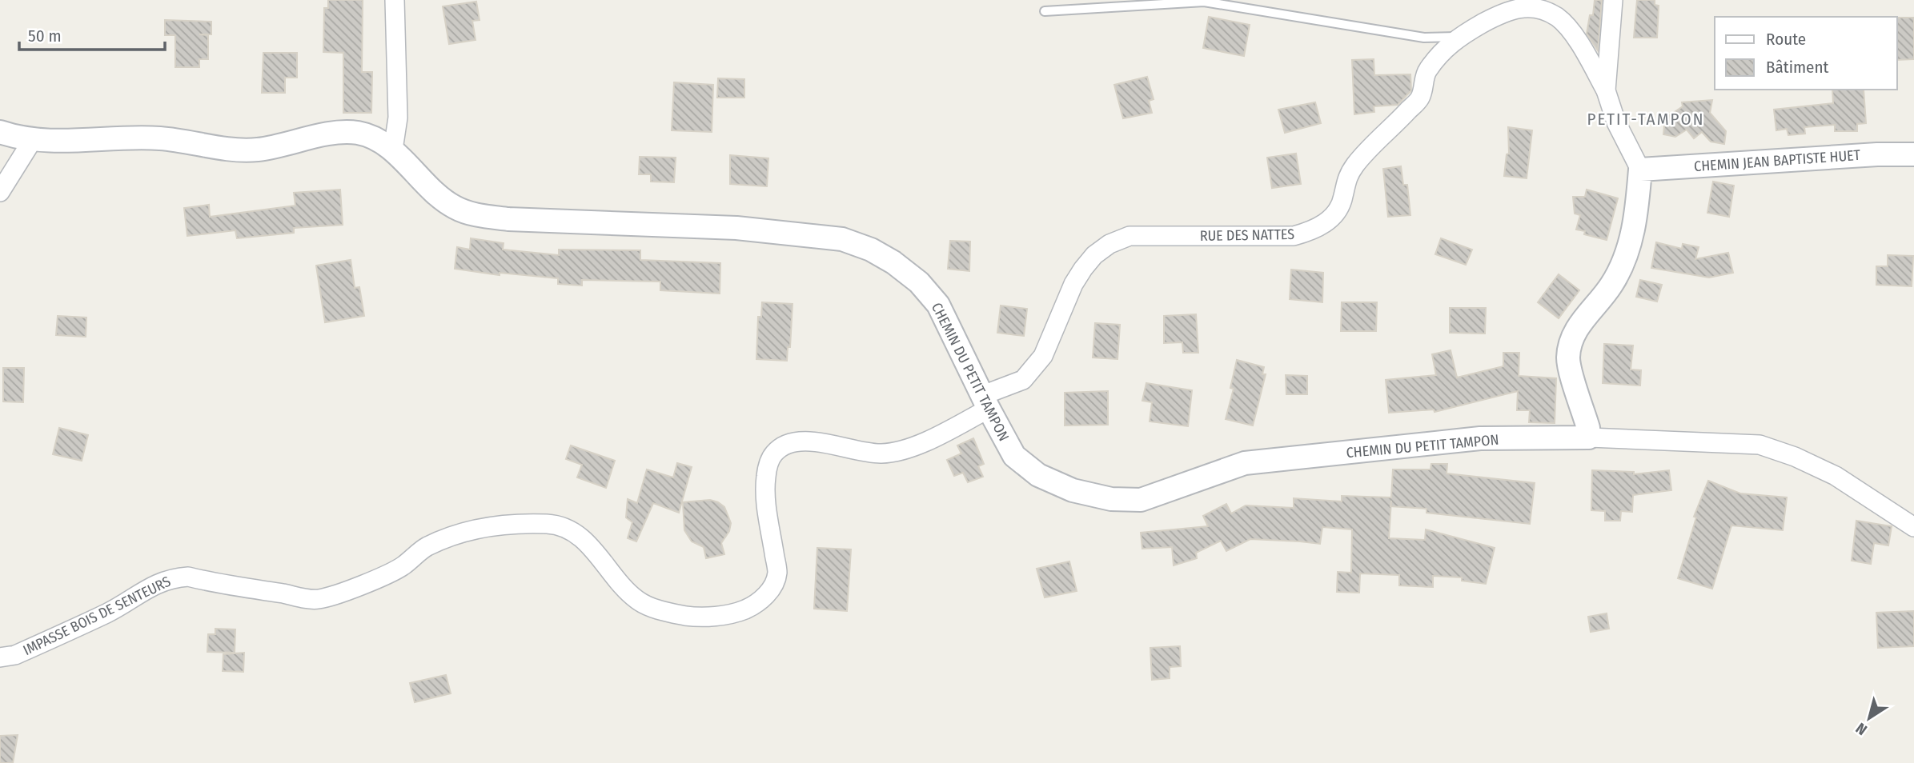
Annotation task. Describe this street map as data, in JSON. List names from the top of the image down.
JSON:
{
  "streets": {
    "street": [
      "CHEMIN JEAN BAPTISTE HUET",
      "RUE DES NATTES",
      "CHEMIN DU PETIT TAMPON",
      "IMPASSE BOIS DE SENTEURS"
    ]
  },
  "crossings": [
    ["RUE DES NATTES", "CHEMIN DU PETIT TAMPON"],
    ["RUE DES NATTES", "IMPASSE BOIS DE SENTEURS"],
    ["CHEMIN DU PETIT TAMPON", "IMPASSE BOIS DE SENTEURS"]
  ],
  "districts": ["PETIT-TAMPON"],
  "legend": ["Route", "Bâtiment"],
  "scale_bar": "50 m",
  "north": "bottom left"
}
